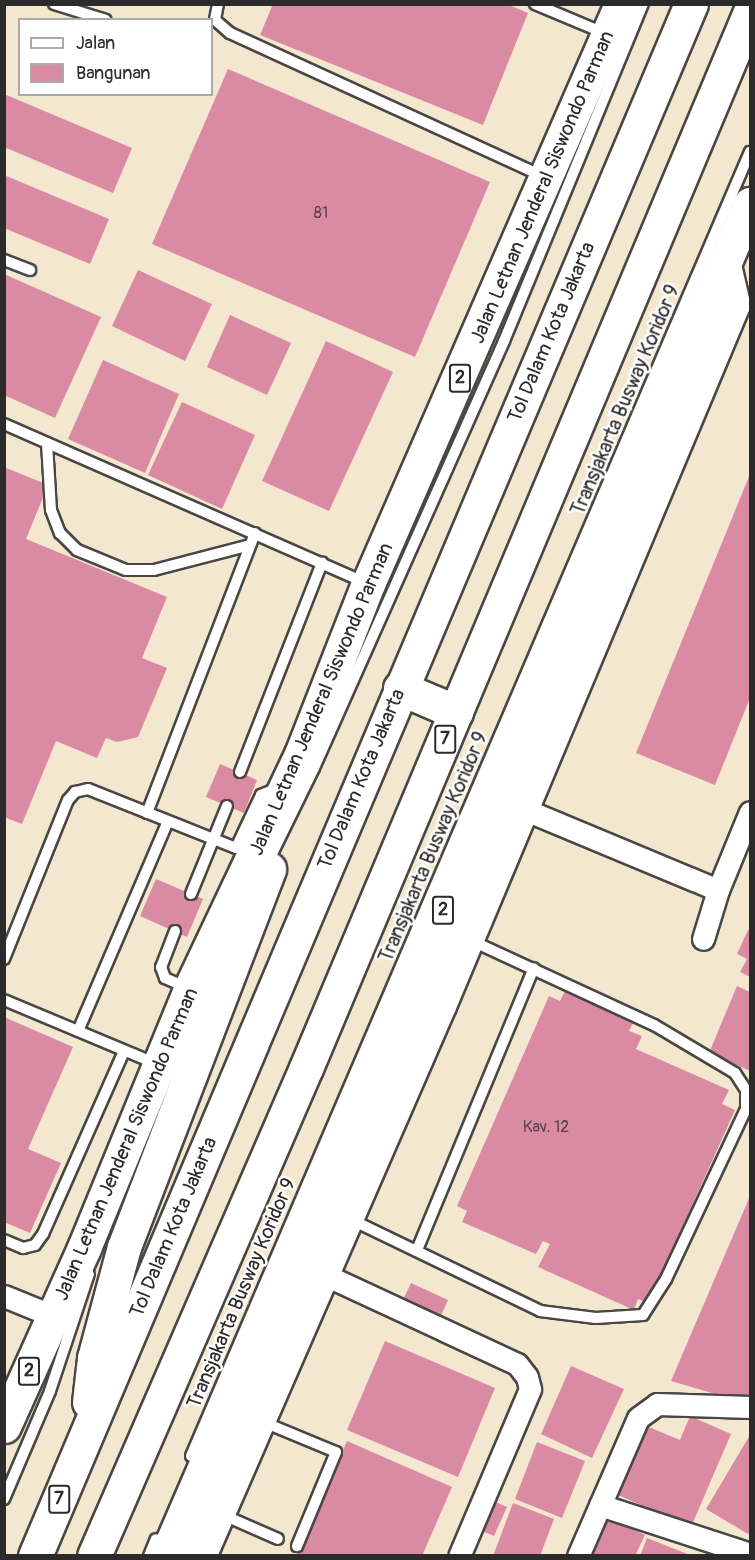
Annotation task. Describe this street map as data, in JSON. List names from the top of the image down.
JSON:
{
  "streets": {
    "highway": [
      "Jalan Letnan Jenderal Siswondo Parman",
      "Tol Dalam Kota Jakarta",
      "2",
      "7"
    ],
    "lane": ["Transjakarta Busway Koridor 9"]
  },
  "house_numbers": ["81", "Kav. 12"],
  "legend": ["Jalan", "Bangunan"]
}
